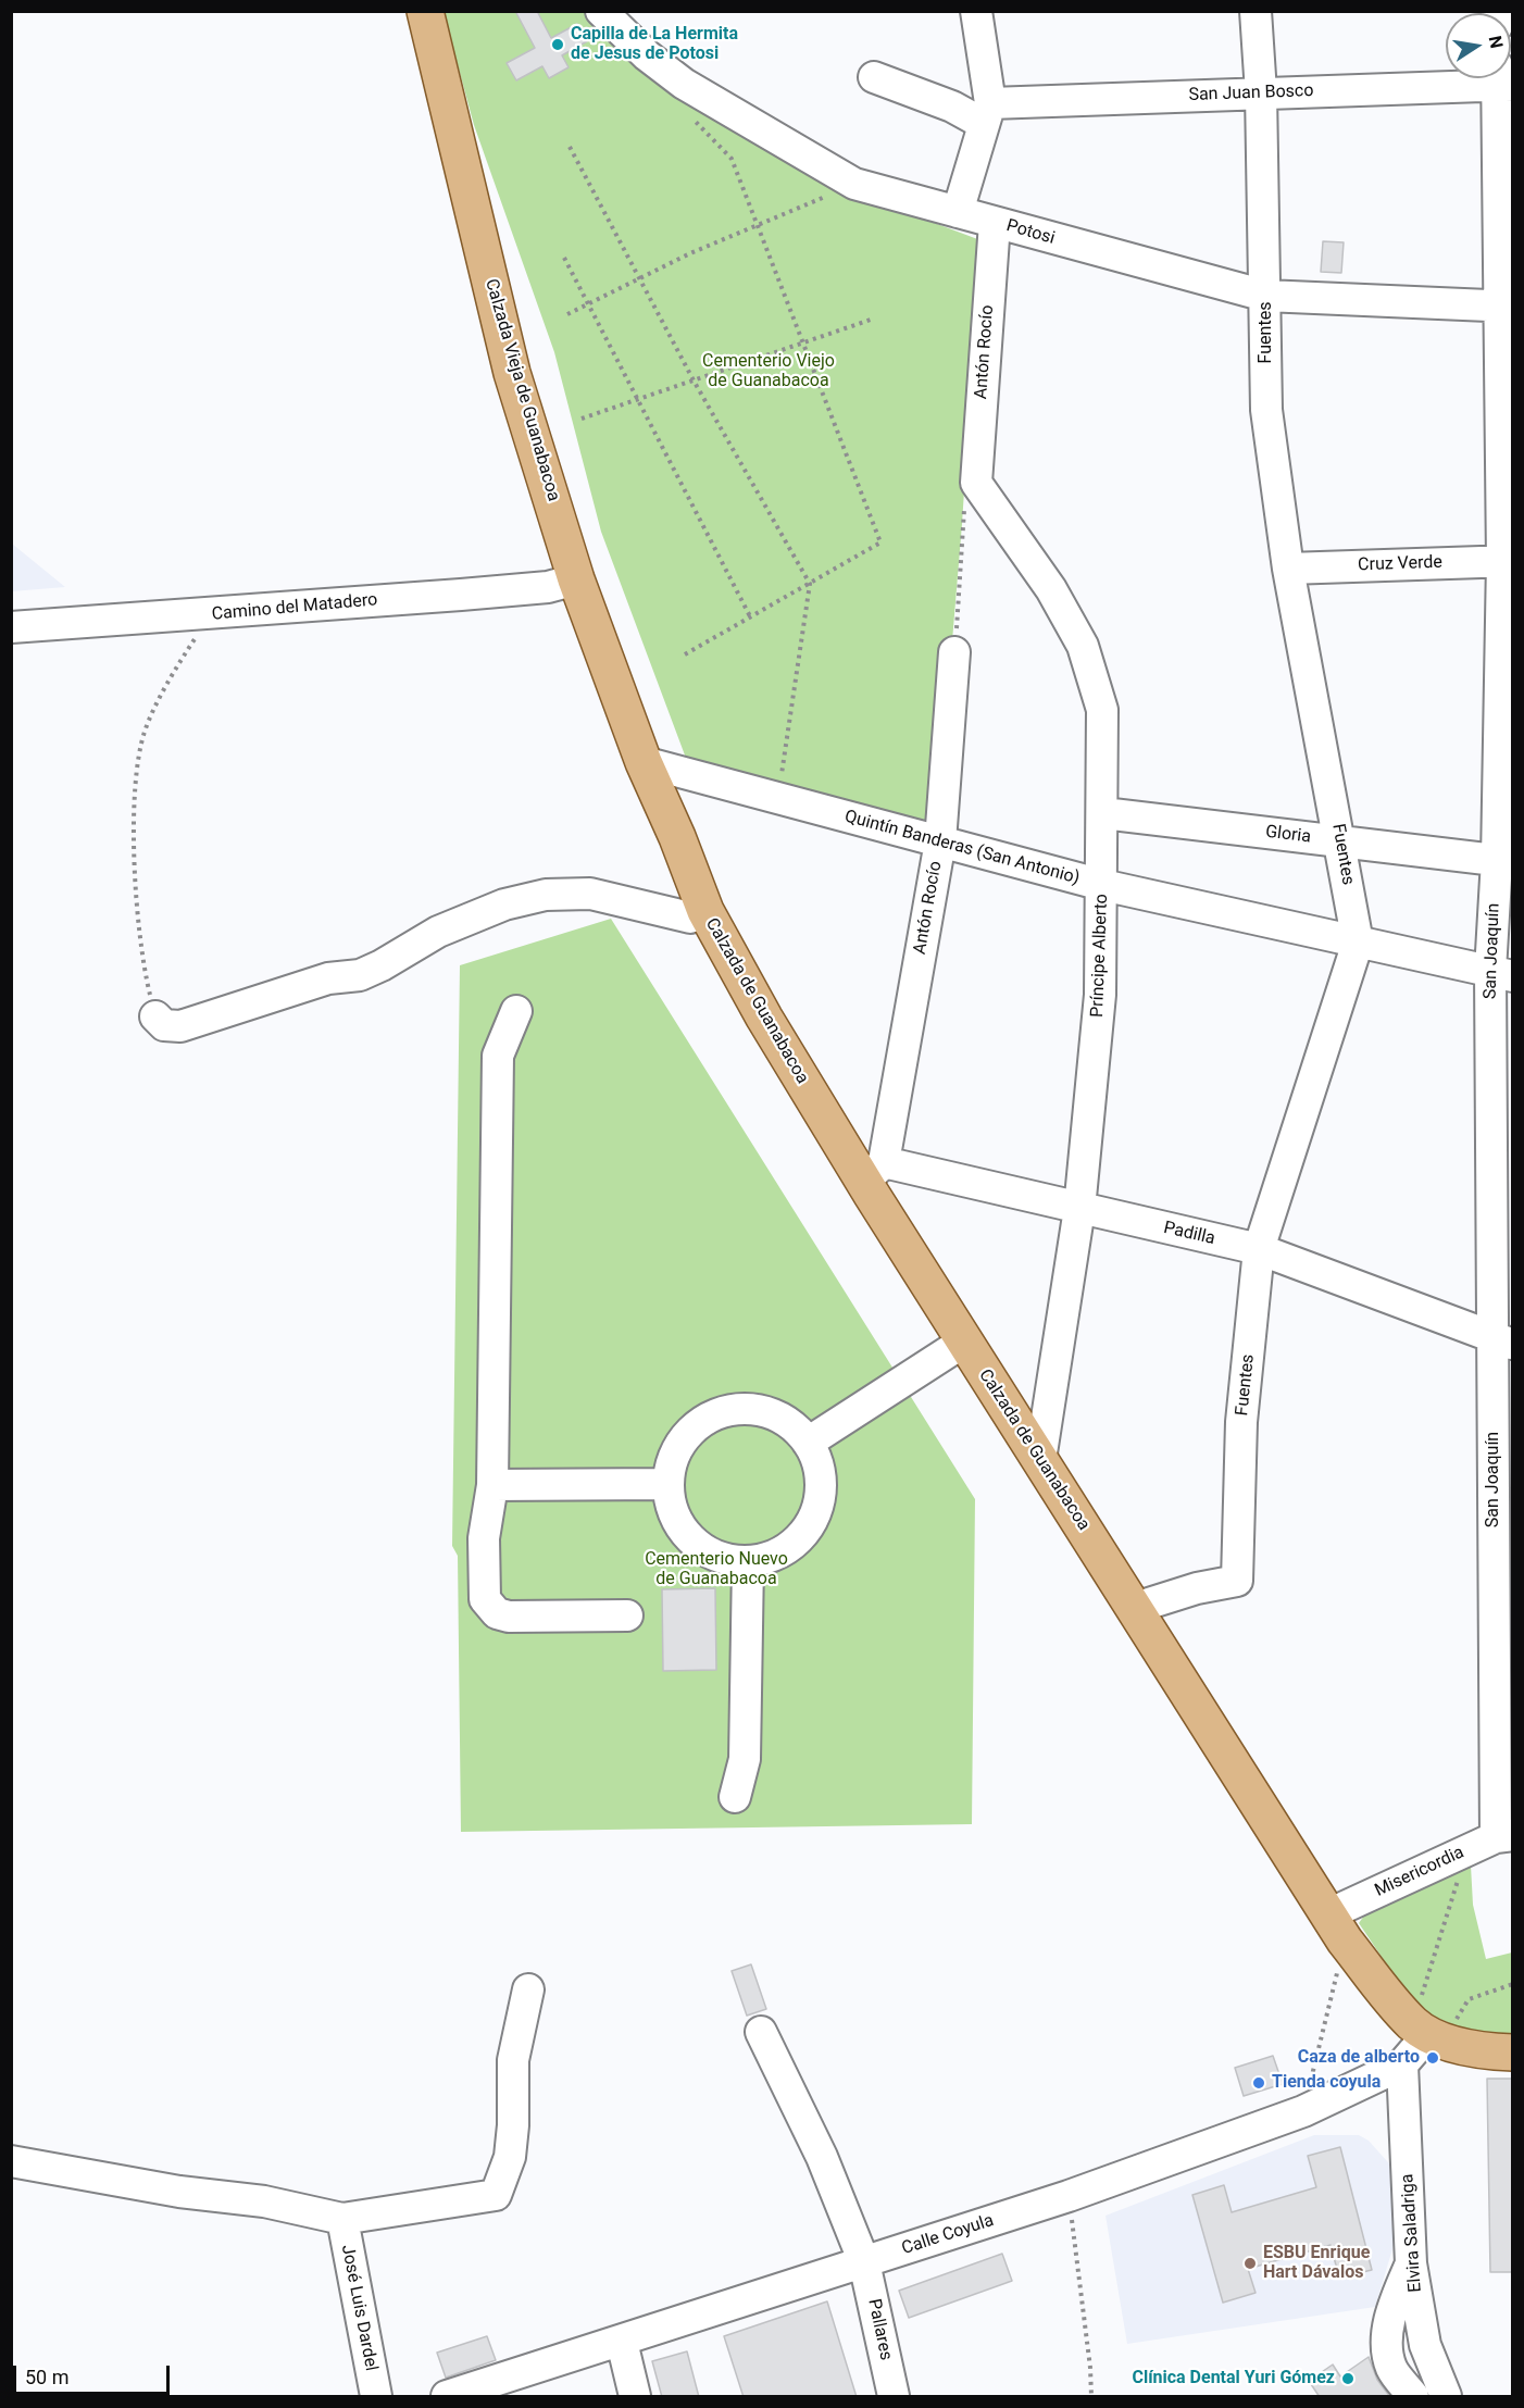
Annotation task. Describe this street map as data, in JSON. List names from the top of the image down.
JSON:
{
  "streets": {
    "main road": ["Calzada Vieja de Guanabacoa", "Calzada de Guanabacoa"],
    "street": [
      "San Juan Bosco",
      "Potosi",
      "Fuentes",
      "Antón Rocío",
      "Cruz Verde",
      "Camino del Matadero",
      "Gloria",
      "Quintín Banderas (San Antonio)",
      "San Joaquín",
      "Príncipe Alberto",
      "Padilla",
      "Misericordia",
      "Elvira Saladriga",
      "Calle Coyula",
      "José Luis Dardel",
      "Pallares"
    ]
  },
  "crossings": [
    ["San Juan Bosco", "Fuentes"],
    ["San Juan Bosco", "San Joaquín"],
    ["Potosi", "Fuentes"],
    ["Potosi", "Antón Rocío"],
    ["Potosi", "San Joaquín"],
    ["Fuentes", "Cruz Verde"],
    ["Fuentes", "Gloria"],
    ["Fuentes", "Quintín Banderas (San Antonio)"],
    ["Fuentes", "Calzada de Guanabacoa"],
    ["Fuentes", "Padilla"],
    ["Antón Rocío", "Quintín Banderas (San Antonio)"],
    ["Antón Rocío", "Príncipe Alberto"],
    ["Antón Rocío", "Calzada de Guanabacoa"],
    ["Antón Rocío", "Padilla"],
    ["Calzada Vieja de Guanabacoa", "Camino del Matadero"],
    ["Calzada Vieja de Guanabacoa", "Quintín Banderas (San Antonio)"],
    ["Calzada Vieja de Guanabacoa", "Calzada de Guanabacoa"],
    ["Cruz Verde", "San Joaquín"],
    ["Gloria", "San Joaquín"],
    ["Gloria", "Príncipe Alberto"],
    ["Quintín Banderas (San Antonio)", "San Joaquín"],
    ["Quintín Banderas (San Antonio)", "Príncipe Alberto"],
    ["Quintín Banderas (San Antonio)", "Calzada de Guanabacoa"],
    ["San Joaquín", "Padilla"],
    ["San Joaquín", "Misericordia"],
    ["Príncipe Alberto", "Calzada de Guanabacoa"],
    ["Príncipe Alberto", "Padilla"],
    ["Calzada de Guanabacoa", "Padilla"],
    ["Calzada de Guanabacoa", "Misericordia"],
    ["Calzada de Guanabacoa", "Calle Coyula"],
    ["Elvira Saladriga", "Calle Coyula"],
    ["Calle Coyula", "Pallares"]
  ],
  "parks": ["Cementerio Viejo de Guanabacoa", "Cementerio Nuevo de Guanabacoa"],
  "places": [
    "Capilla de La Hermita de Jesus de Potosi",
    "Caza de alberto",
    "Tienda coyula",
    "ESBU Enrique Hart Dávalos",
    "Clínica Dental Yuri Gómez"
  ],
  "scale_bar": "50 m",
  "north": "right"
}
